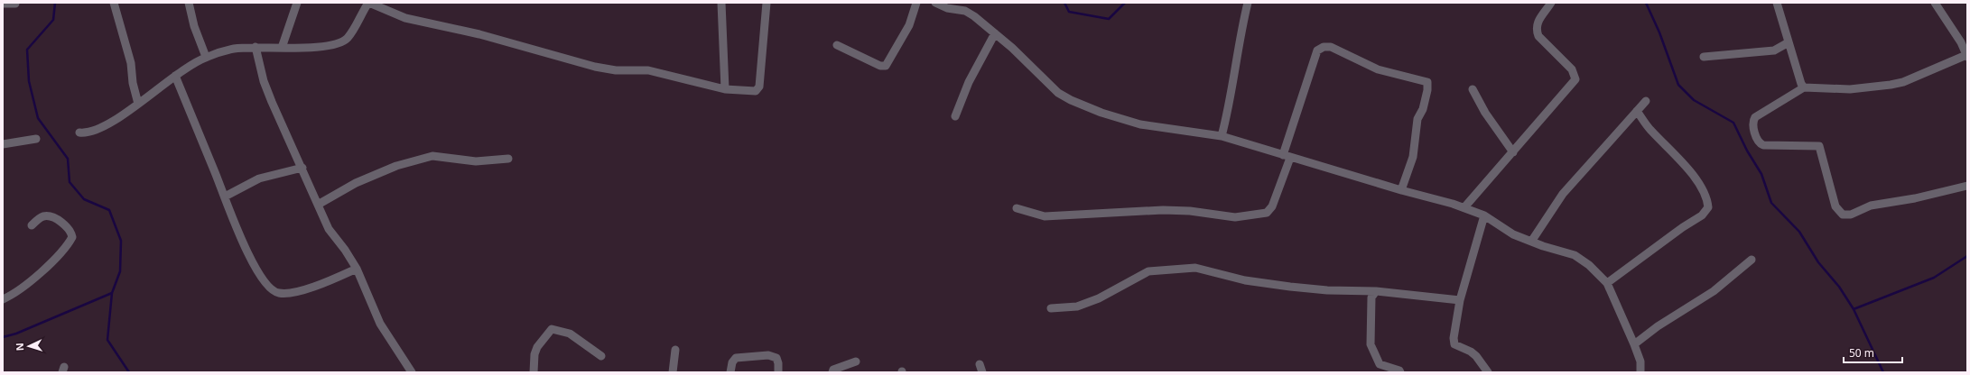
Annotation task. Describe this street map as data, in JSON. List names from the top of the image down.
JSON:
{
  "scale_bar": "50 m",
  "north": "left"
}
